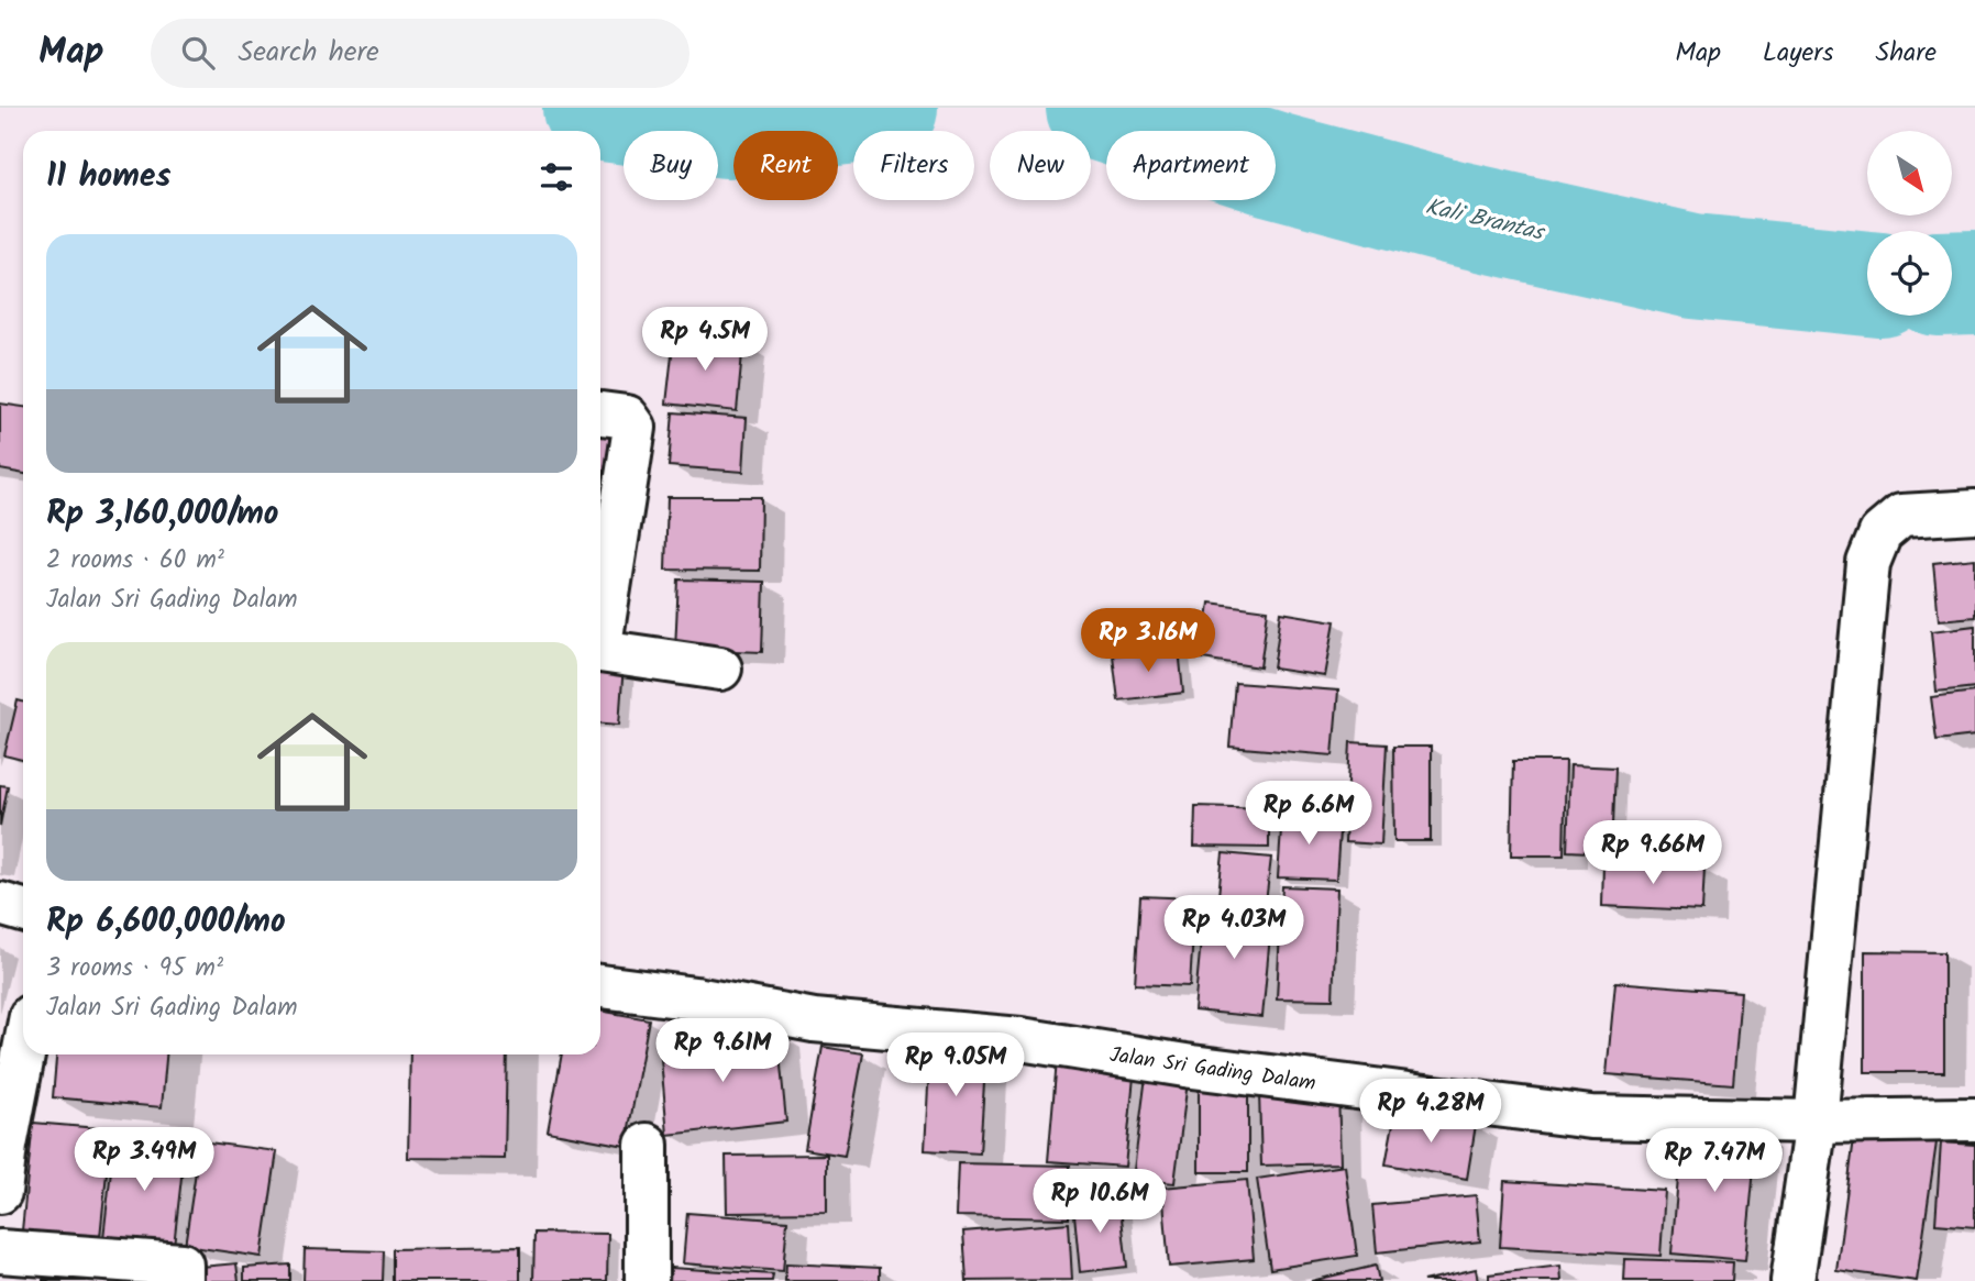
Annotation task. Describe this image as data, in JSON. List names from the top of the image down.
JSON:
{
  "streets": {
    "street": ["Jalan Sri Gading Dalam"]
  },
  "water": ["Kali Brantas"],
  "north": "bottom right",
  "page": {
    "header": "Map",
    "search": "Search here",
    "nav": ["Map", "Layers", "Share"],
    "chip": [
      "Buy",
      "Rent",
      "Filters",
      "New",
      "Apartment"
    ],
    "heading": "11 homes",
    "list": [
      {
        "name": "Rp 3,160,000/mo",
        "note": "2 rooms · 60 m² · Jalan Sri Gading Dalam"
      },
      {
        "name": "Rp 6,600,000/mo",
        "note": "3 rooms · 95 m² · Jalan Sri Gading Dalam"
      }
    ],
    "price": [
      "Rp 4.5M",
      "Rp 3.16M",
      "Rp 6.6M",
      "Rp 9.66M",
      "Rp 4.03M",
      "Rp 9.61M",
      "Rp 9.05M",
      "Rp 4.28M",
      "Rp 3.49M",
      "Rp 7.47M",
      "Rp 10.6M"
    ]
  }
}
